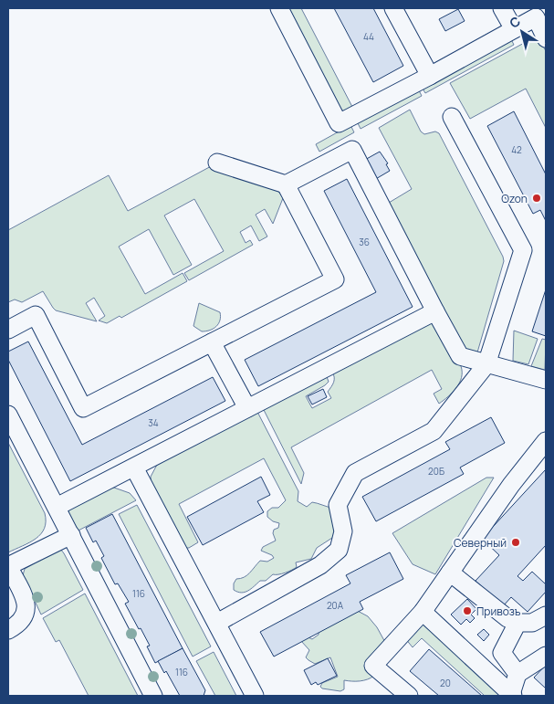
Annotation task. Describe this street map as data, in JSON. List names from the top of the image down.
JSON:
{
  "places": ["Ozon", "Северный", "Привозъ"],
  "house_numbers": [
    "44",
    "42",
    "36",
    "34",
    "20Б",
    "116",
    "20А",
    "116",
    "20"
  ],
  "north": "top left"
}
